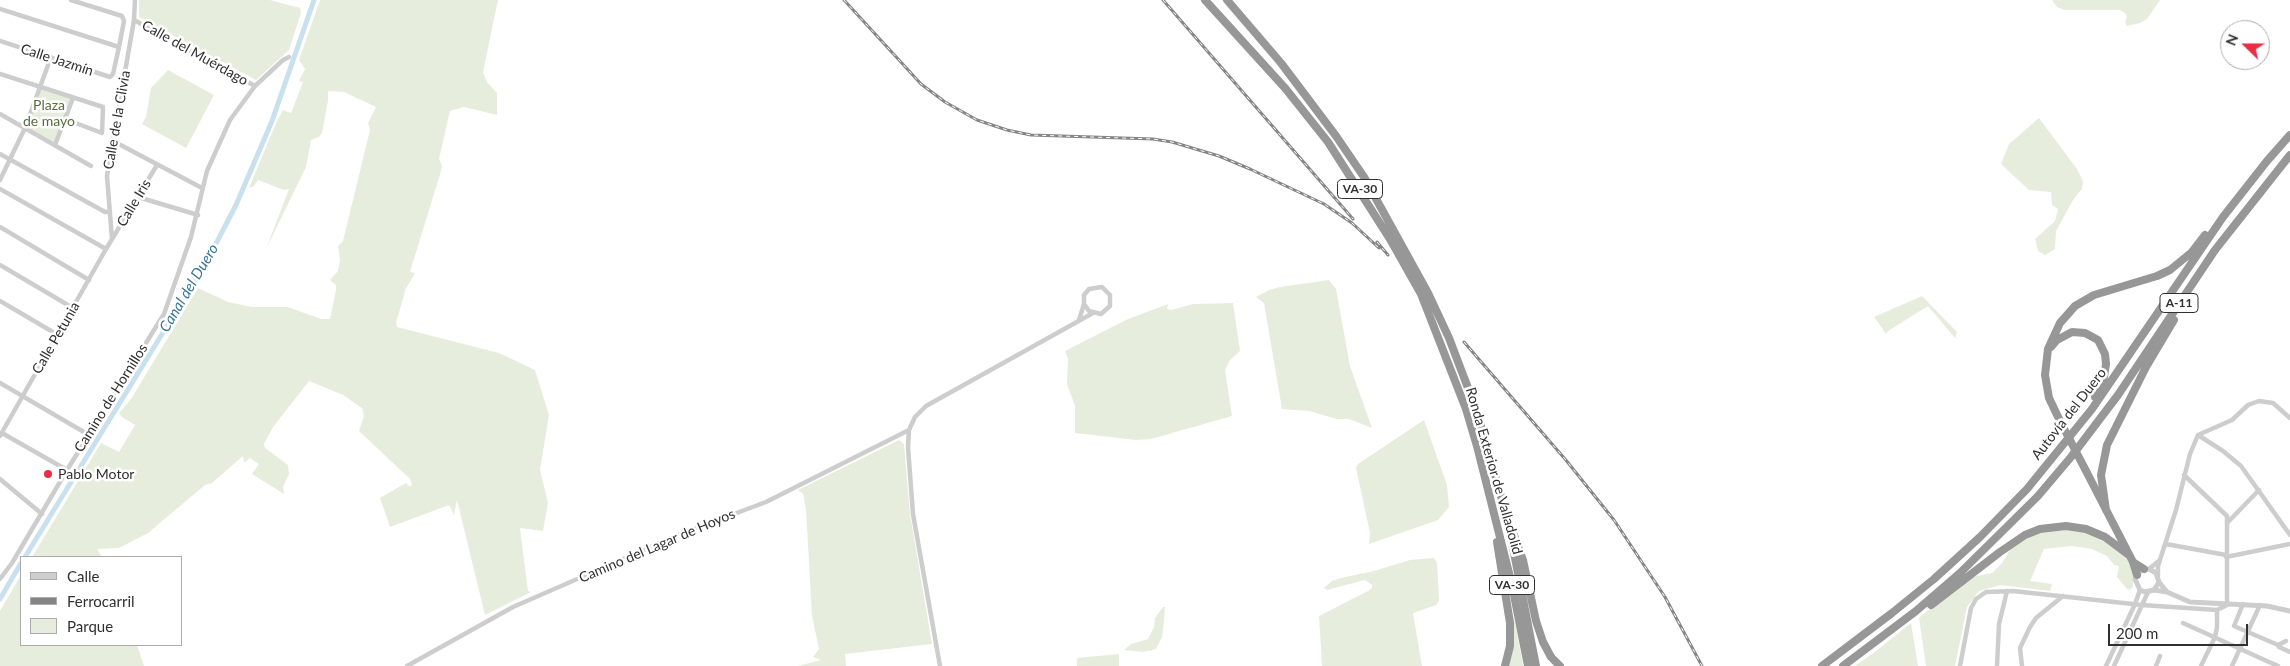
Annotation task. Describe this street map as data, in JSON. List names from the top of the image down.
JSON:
{
  "streets": {
    "highway": [
      "VA-30",
      "A-11",
      "Autovía del Duero",
      "Ronda Exterior de Valladolid"
    ],
    "street": [
      "Calle del Muérdago",
      "Calle Jazmín",
      "Calle de la Clivia",
      "Calle Iris",
      "Calle Petunia",
      "Camino de Hornillos",
      "Camino del Lagar de Hoyos"
    ]
  },
  "crossings": [
    ["Calle del Muérdago", "Calle de la Clivia"],
    ["Calle del Muérdago", "Camino de Hornillos"],
    ["Calle de la Clivia", "Calle Iris"],
    ["Calle de la Clivia", "Calle Petunia"],
    ["Calle Iris", "Calle Petunia"]
  ],
  "water": ["Canal del Duero"],
  "parks": ["Plaza de mayo"],
  "places": ["Pablo Motor"],
  "legend": ["Calle", "Ferrocarril", "Parque"],
  "scale_bar": "200 m",
  "north": "left"
}
